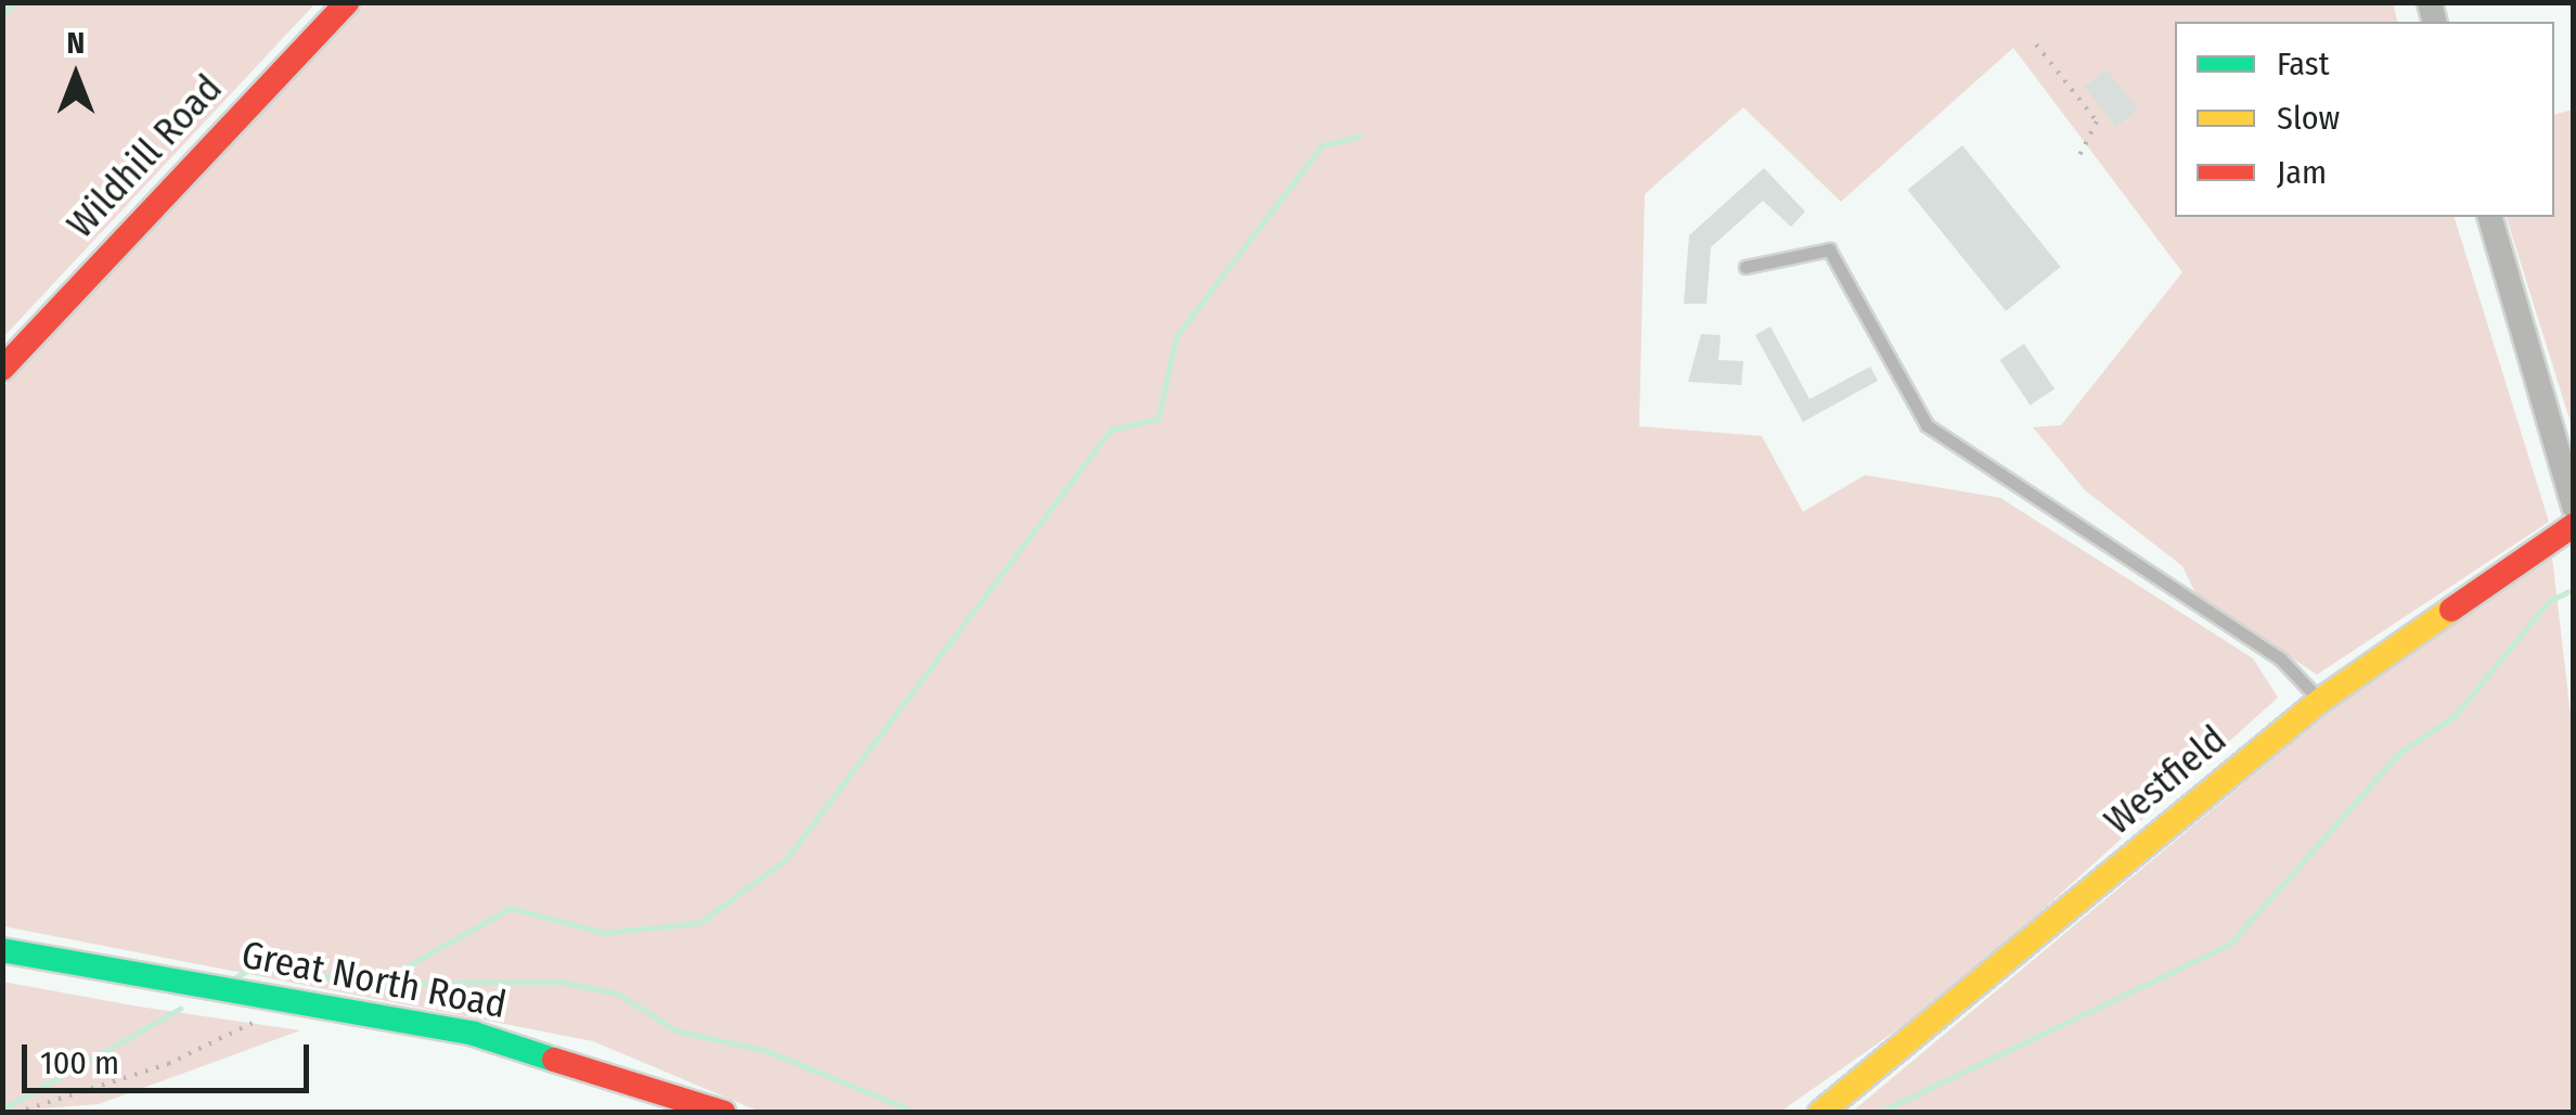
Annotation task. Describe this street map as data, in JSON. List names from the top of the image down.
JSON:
{
  "streets": {
    "street": ["Wildhill Road", "Westfield", "Great North Road"]
  },
  "legend": ["Fast", "Slow", "Jam"],
  "scale_bar": "100 m",
  "north": "top"
}
